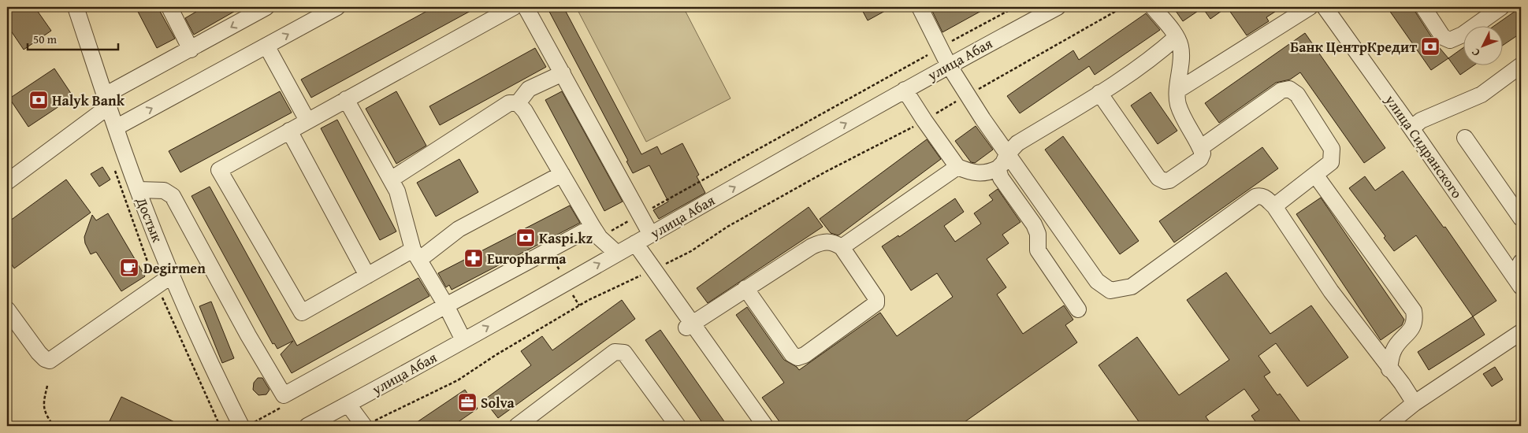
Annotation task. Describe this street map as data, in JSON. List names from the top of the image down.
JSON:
{
  "streets": {
    "street": ["улица Абая", "улица Сидранского", "Достык"]
  },
  "places": {
    "bank": ["Банк ЦентрКредит", "Halyk Bank", "Kaspi.kz"],
    "pharmacy": ["Europharma"],
    "cafe": ["Degirmen"],
    "office": ["Solva"]
  },
  "scale_bar": "50 m",
  "north": "bottom left"
}
